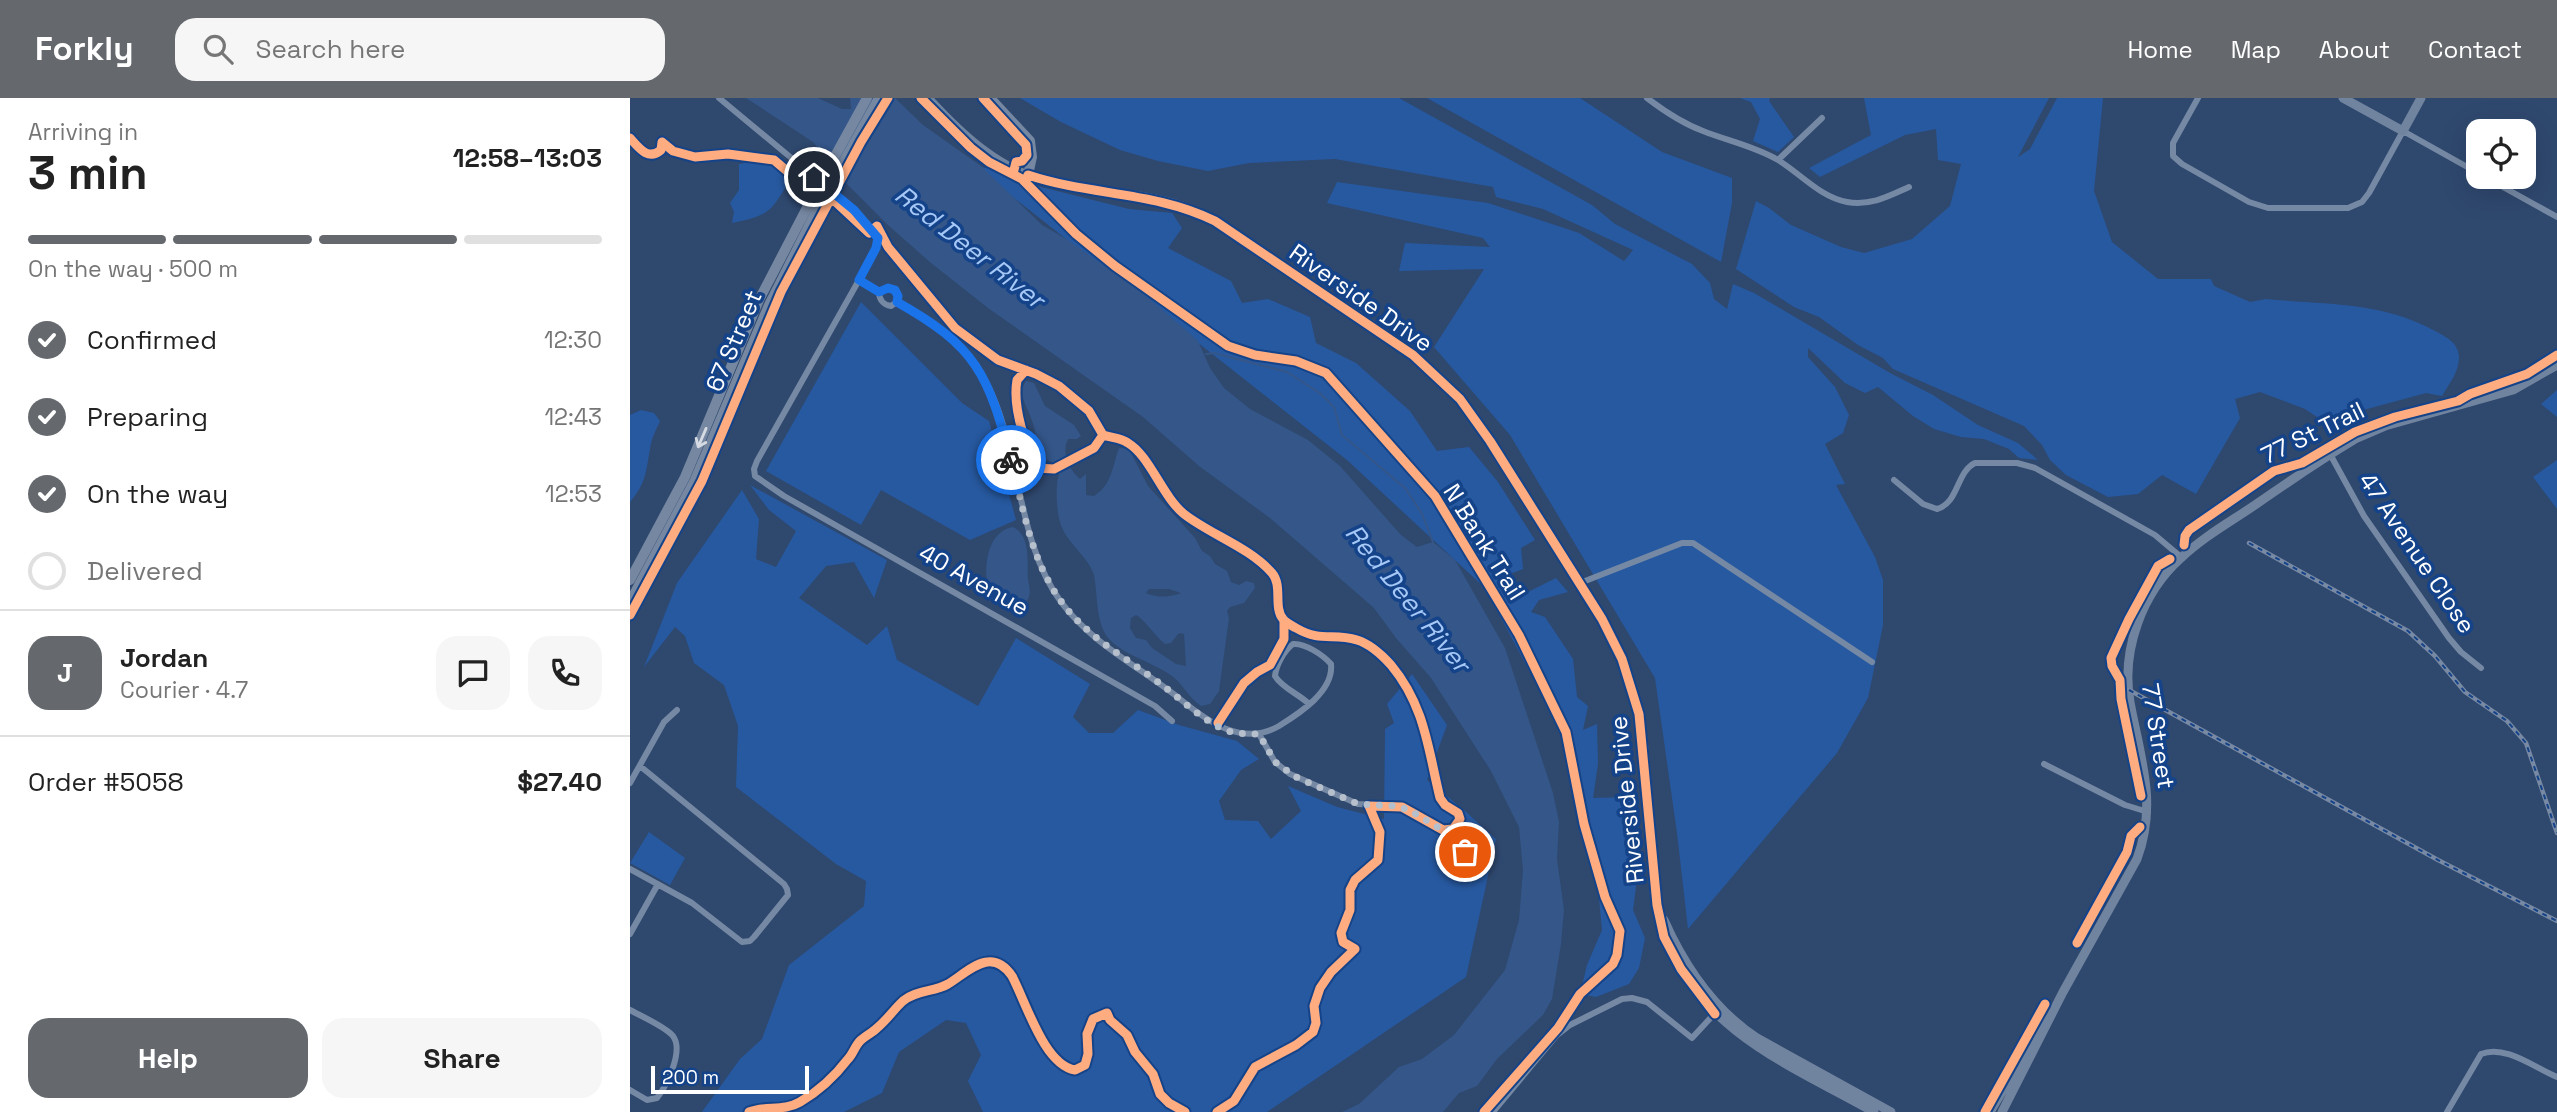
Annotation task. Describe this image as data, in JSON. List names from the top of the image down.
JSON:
{
  "streets": {
    "main road": ["Riverside Drive", "67 Street", "77 Street"],
    "street": ["47 Avenue Close", "40 Avenue"],
    "cycle path": ["77 St Trail", "N Bank Trail"]
  },
  "crossings": [
    ["47 Avenue Close", "77 Street"]
  ],
  "water": ["Red Deer River"],
  "scale_bar": "200 m",
  "page": {
    "header": "Forkly",
    "search": "Search here",
    "nav": [
      "Home",
      "Map",
      "About",
      "Contact"
    ],
    "heading": ["3 min", "Arriving in", "12:58–13:03"],
    "panel": [
      "Jordan",
      "Courier · 4.7",
      "Order #5058",
      "$27.40"
    ],
    "bar": "On the way · 500 m",
    "list": [
      ["Confirmed", "12:30"],
      ["Preparing", "12:43"],
      ["On the way", "12:53"],
      "Delivered"
    ],
    "round": "J",
    "buttons": ["Help", "Share"],
    "scale": "200 m"
  }
}
